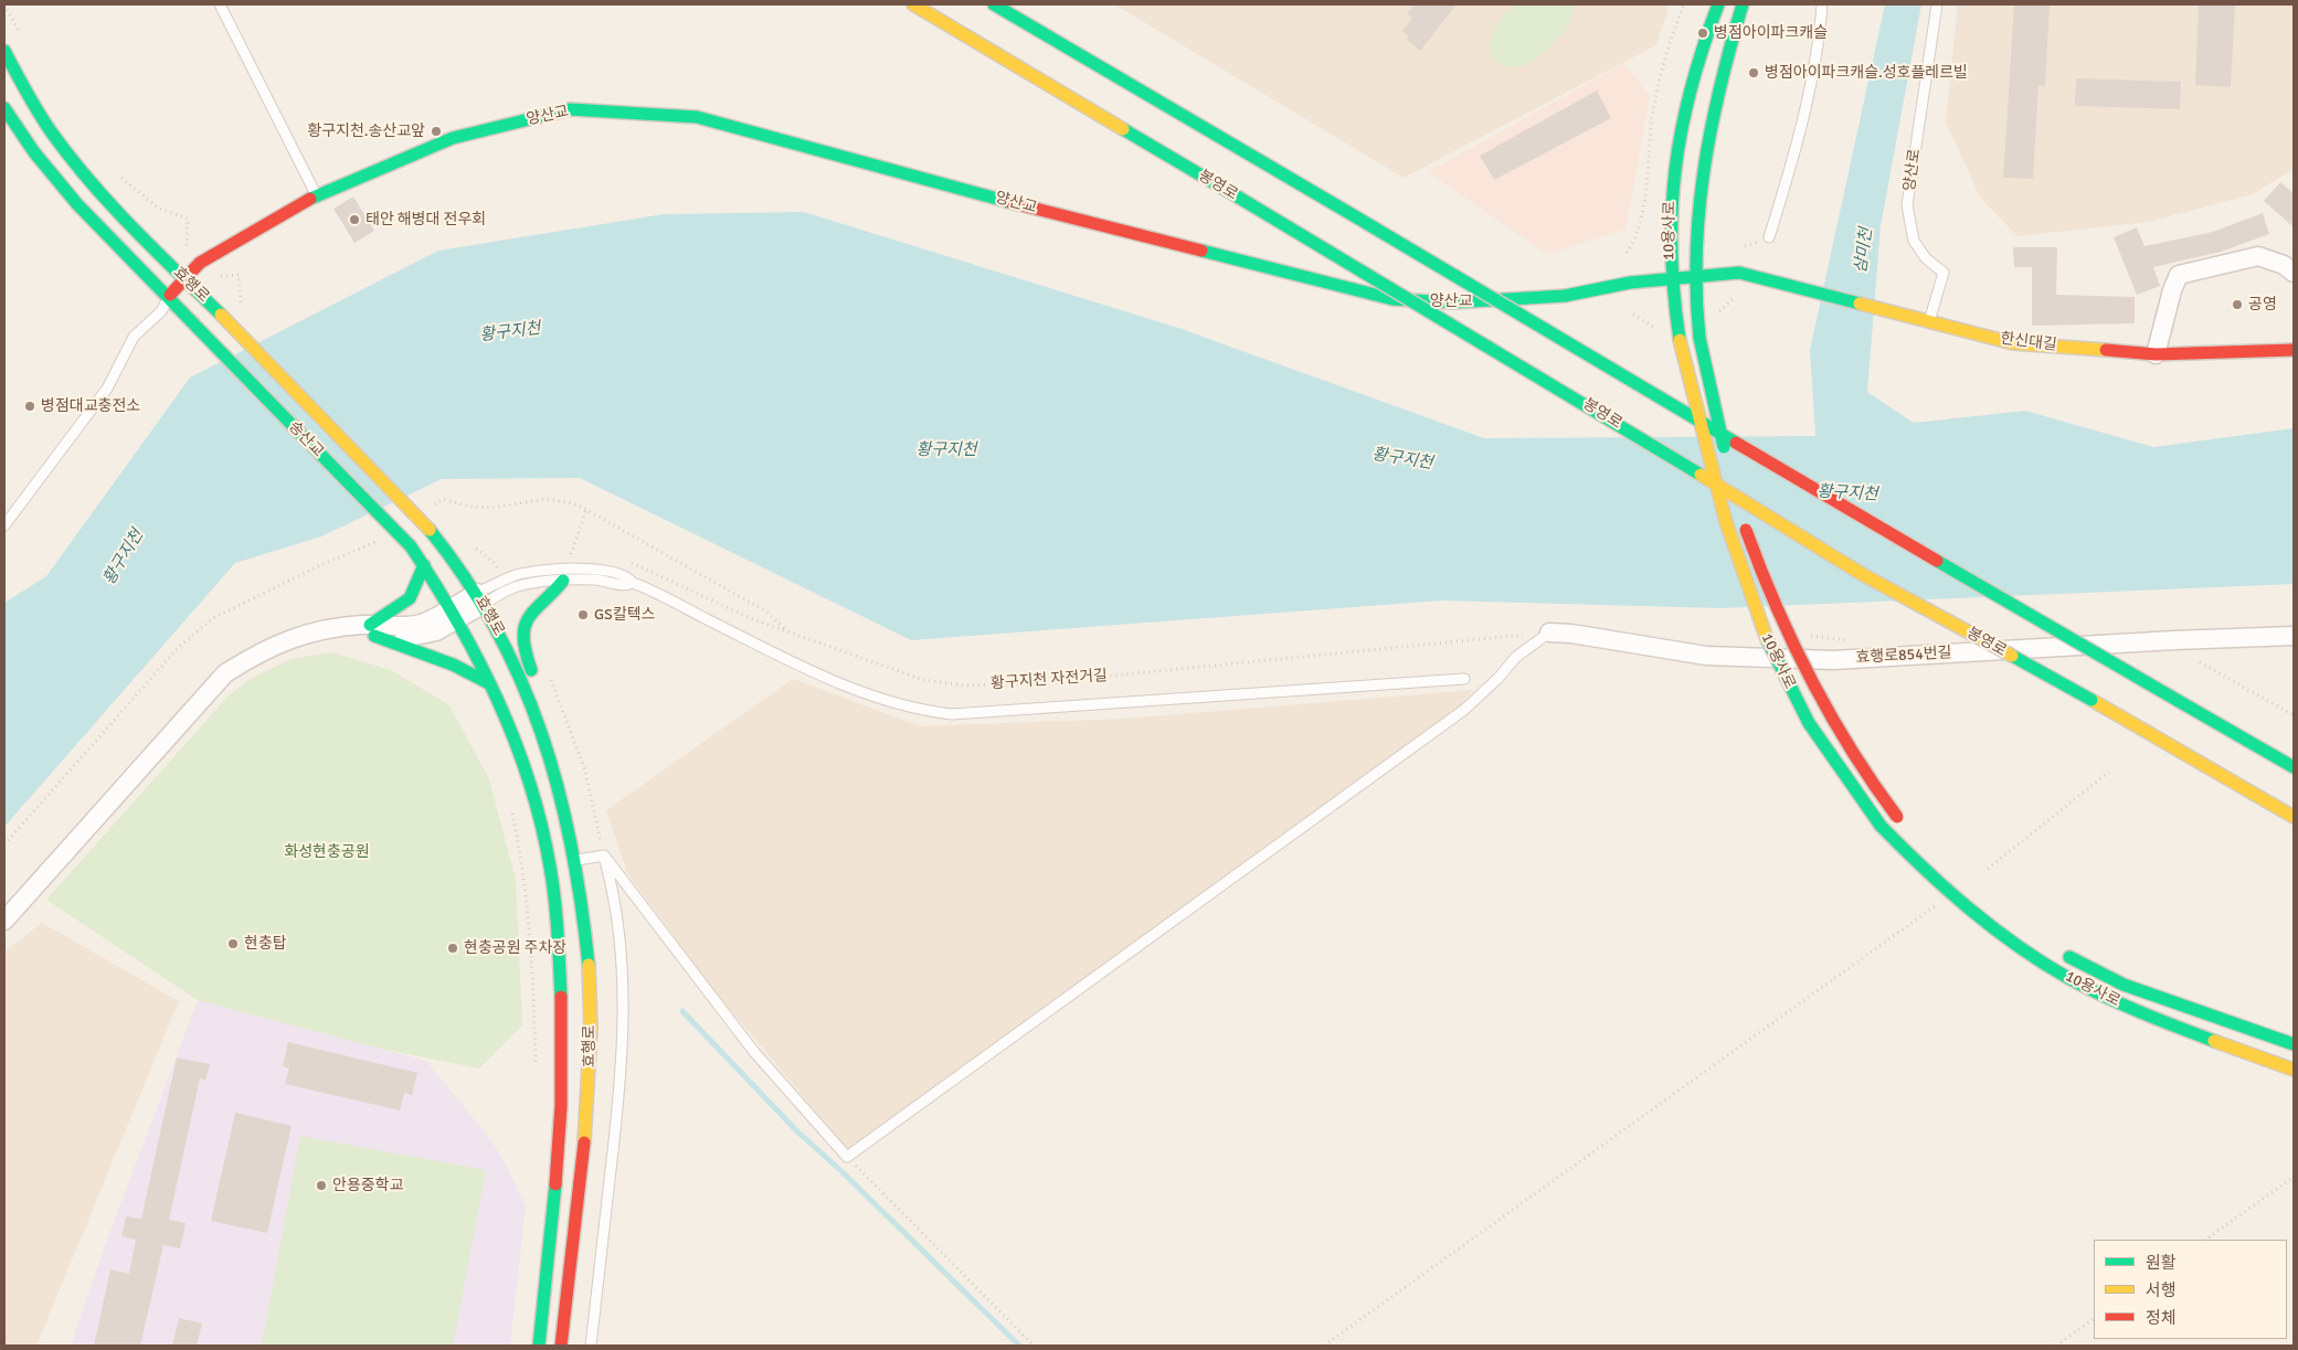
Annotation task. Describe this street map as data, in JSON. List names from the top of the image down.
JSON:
{
  "streets": {
    "main road": [
      "양산교",
      "봉영로",
      "10용사로",
      "효행로",
      "한신대길",
      "송산교"
    ],
    "street": ["효행로854번길"],
    "lane": ["양산로"],
    "path": ["황구지천 자전거길"]
  },
  "crossings": [
    ["양산교", "10용사로"],
    ["양산교", "효행로"],
    ["양산교", "한신대길"],
    ["양산로", "한신대길"],
    ["효행로", "송산교"],
    ["효행로854번길", "황구지천 자전거길"]
  ],
  "water": ["삼미천", "황구지천"],
  "parks": ["화성현충공원"],
  "places": [
    "병점아이파크캐슬",
    "병점아이파크캐슬.성호플레르빌",
    "황구지천.송산교앞",
    "태안 해병대 전우회",
    "공영",
    "병점대교충전소",
    "GS칼텍스",
    "현충탑",
    "현충공원 주차장",
    "안용중학교"
  ],
  "legend": ["원활", "서행", "정체"]
}
